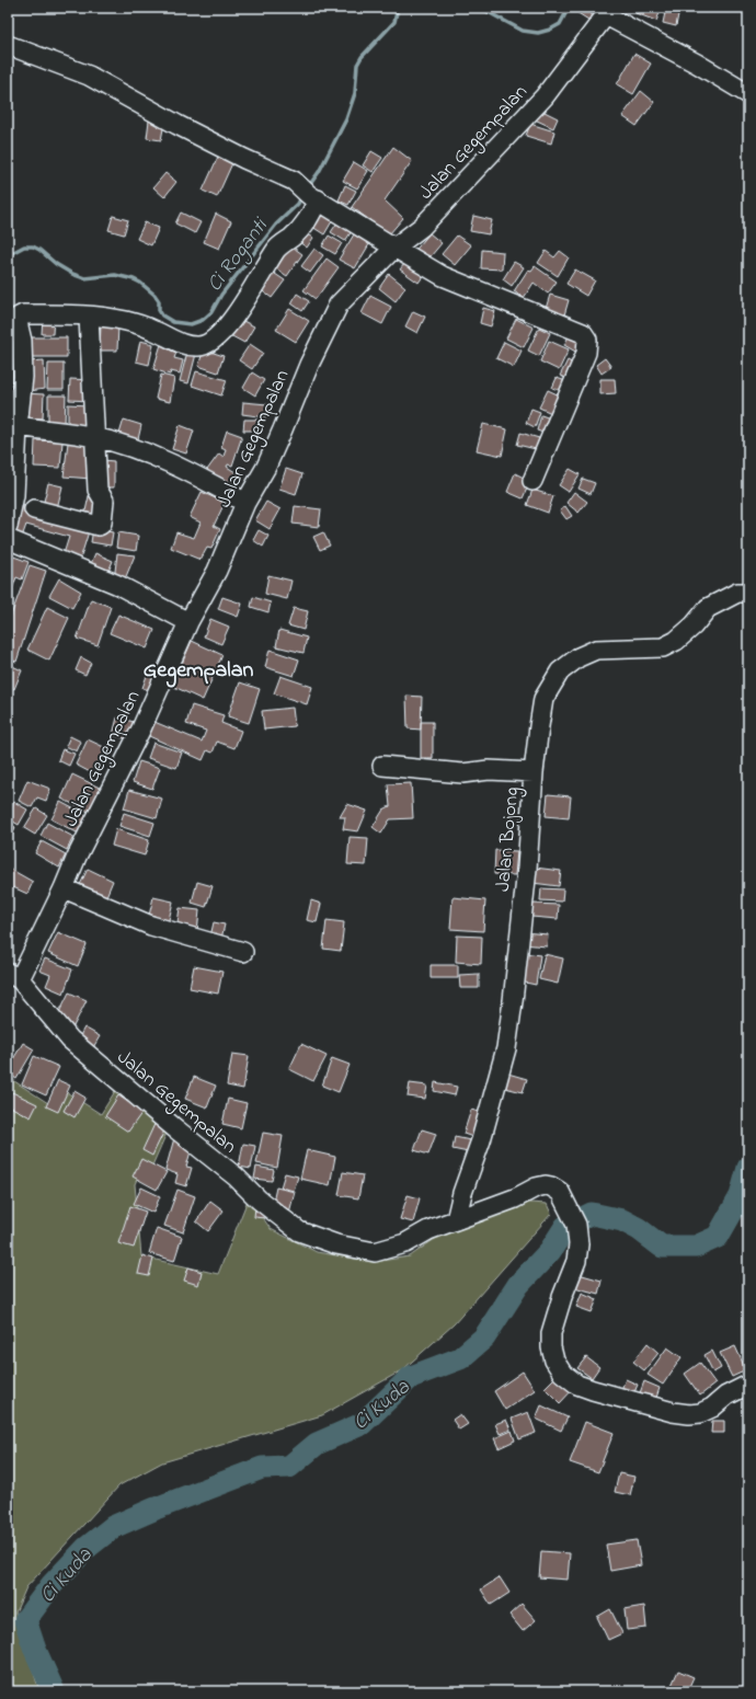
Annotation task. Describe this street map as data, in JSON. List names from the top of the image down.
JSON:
{
  "streets": {
    "street": ["Jalan Gegempalan", "Jalan Bojong"]
  },
  "crossings": [
    ["Jalan Gegempalan", "Jalan Bojong"]
  ],
  "districts": ["Gegempalan"],
  "water": ["Ci Roganti", "Ci Kuda"]
}
